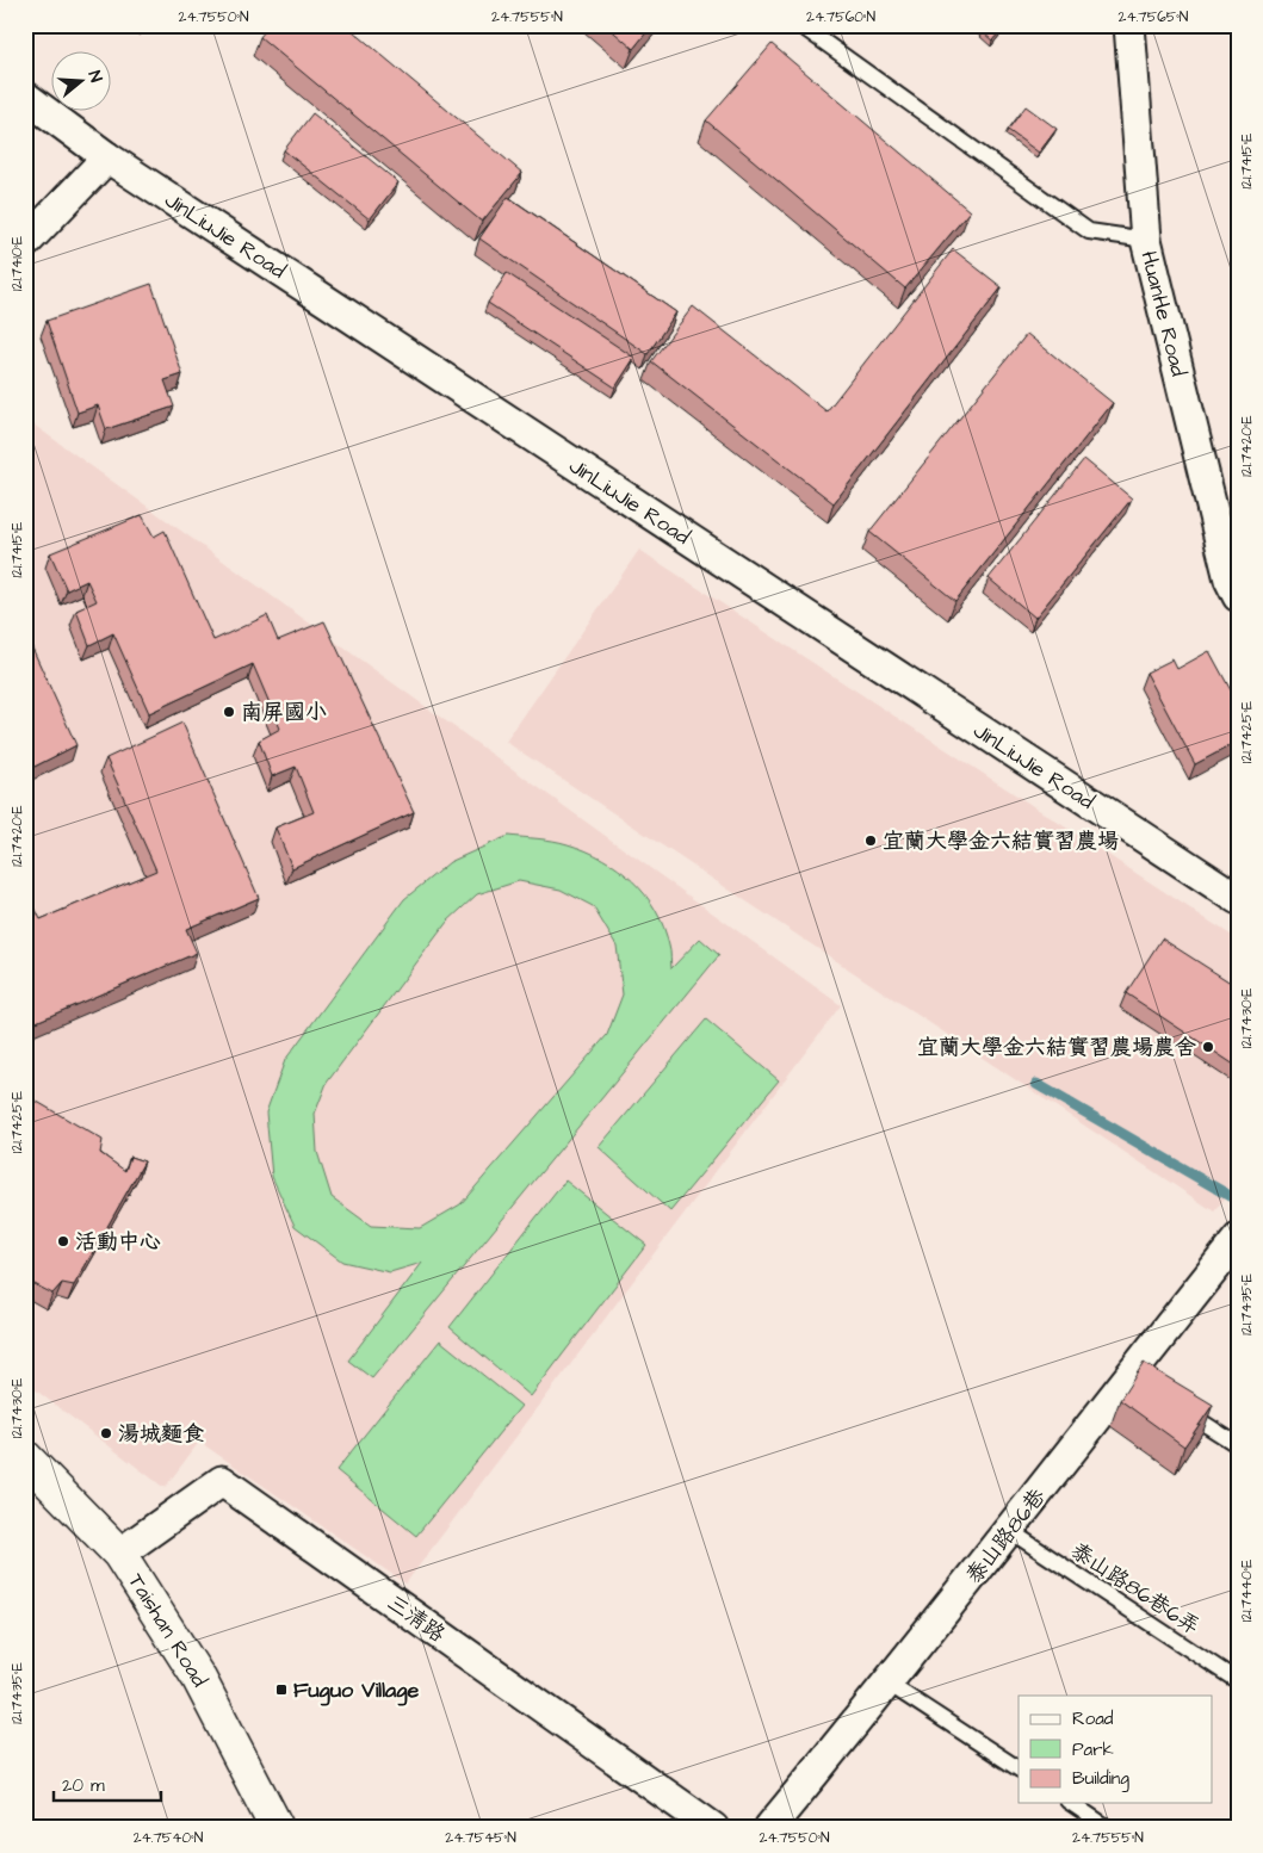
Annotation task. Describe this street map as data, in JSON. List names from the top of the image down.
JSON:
{
  "streets": {
    "main road": ["Taishan Road"],
    "street": [
      "JinLiuJie Road",
      "HuanHe Road",
      "泰山路86巷",
      "三清路"
    ],
    "lane": ["泰山路86巷6弄"]
  },
  "crossings": [
    ["泰山路86巷", "泰山路86巷6弄"],
    ["三清路", "Taishan Road"]
  ],
  "places": {
    "other": [
      "南屏國小",
      "宜蘭大學金六結實習農場",
      "宜蘭大學金六結實習農場農舍",
      "活動中心",
      "湯城麵食"
    ],
    "transit": ["Fuguo Village"]
  },
  "legend": ["Road", "Park", "Building"],
  "scale_bar": "20 m",
  "north": "right",
  "coordinates": [
    "24.7550°N",
    "24.7555°N",
    "24.7560°N",
    "24.7565°N",
    "121.7415°E",
    "121.7410°E",
    "121.7420°E",
    "121.7425°E",
    "121.7430°E",
    "121.7435°E",
    "121.7440°E",
    "24.7540°N",
    "24.7545°N"
  ]
}
